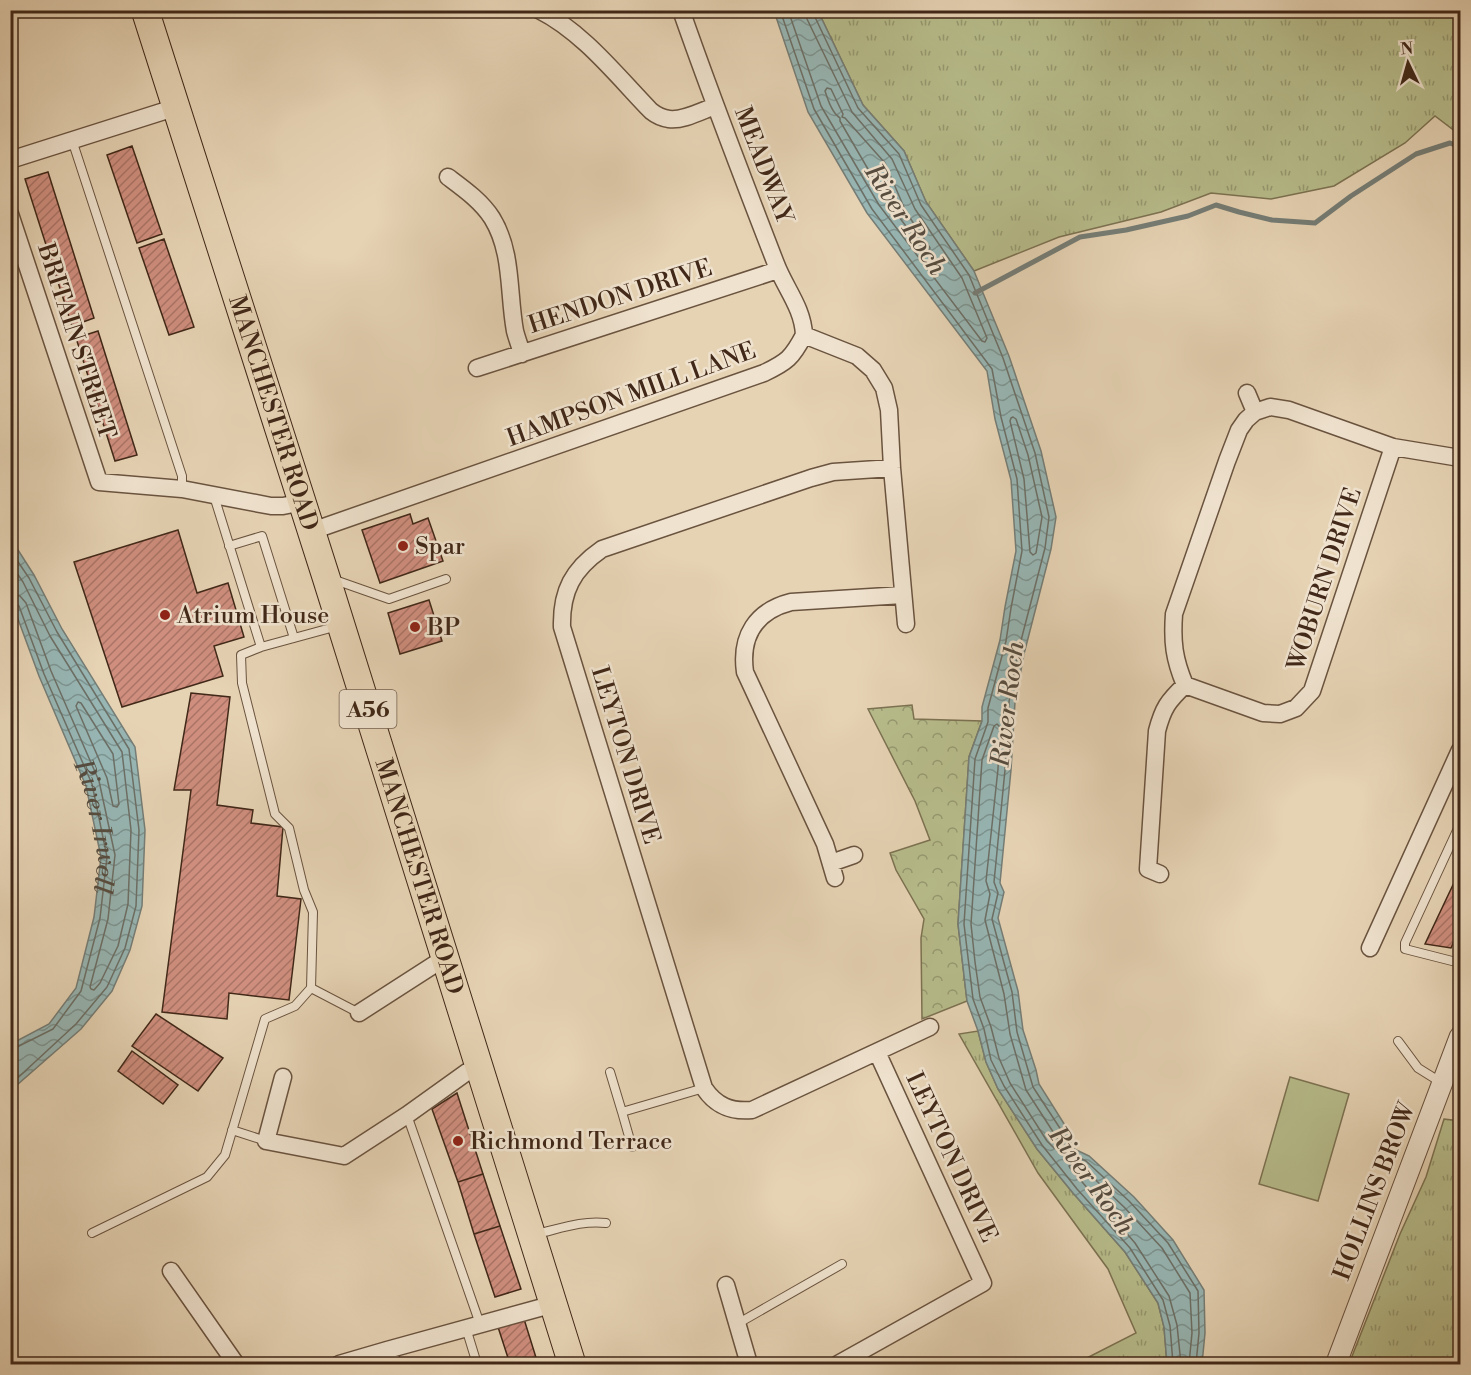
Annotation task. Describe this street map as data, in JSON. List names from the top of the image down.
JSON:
{
  "streets": {
    "highway": ["MANCHESTER ROAD", "A56"],
    "street": [
      "MEADWAY",
      "HENDON DRIVE",
      "BRITAIN STREET",
      "HAMPSON MILL LANE",
      "WOBURN DRIVE",
      "LEYTON DRIVE",
      "HOLLINS BROW"
    ]
  },
  "crossings": [
    ["MEADWAY", "HENDON DRIVE"],
    ["MEADWAY", "HAMPSON MILL LANE"],
    ["HAMPSON MILL LANE", "MANCHESTER ROAD"]
  ],
  "water": ["River Roch", "River Irwell"],
  "places": [
    "Spar",
    "Atrium House",
    "BP",
    "Richmond Terrace"
  ],
  "north": "top"
}
